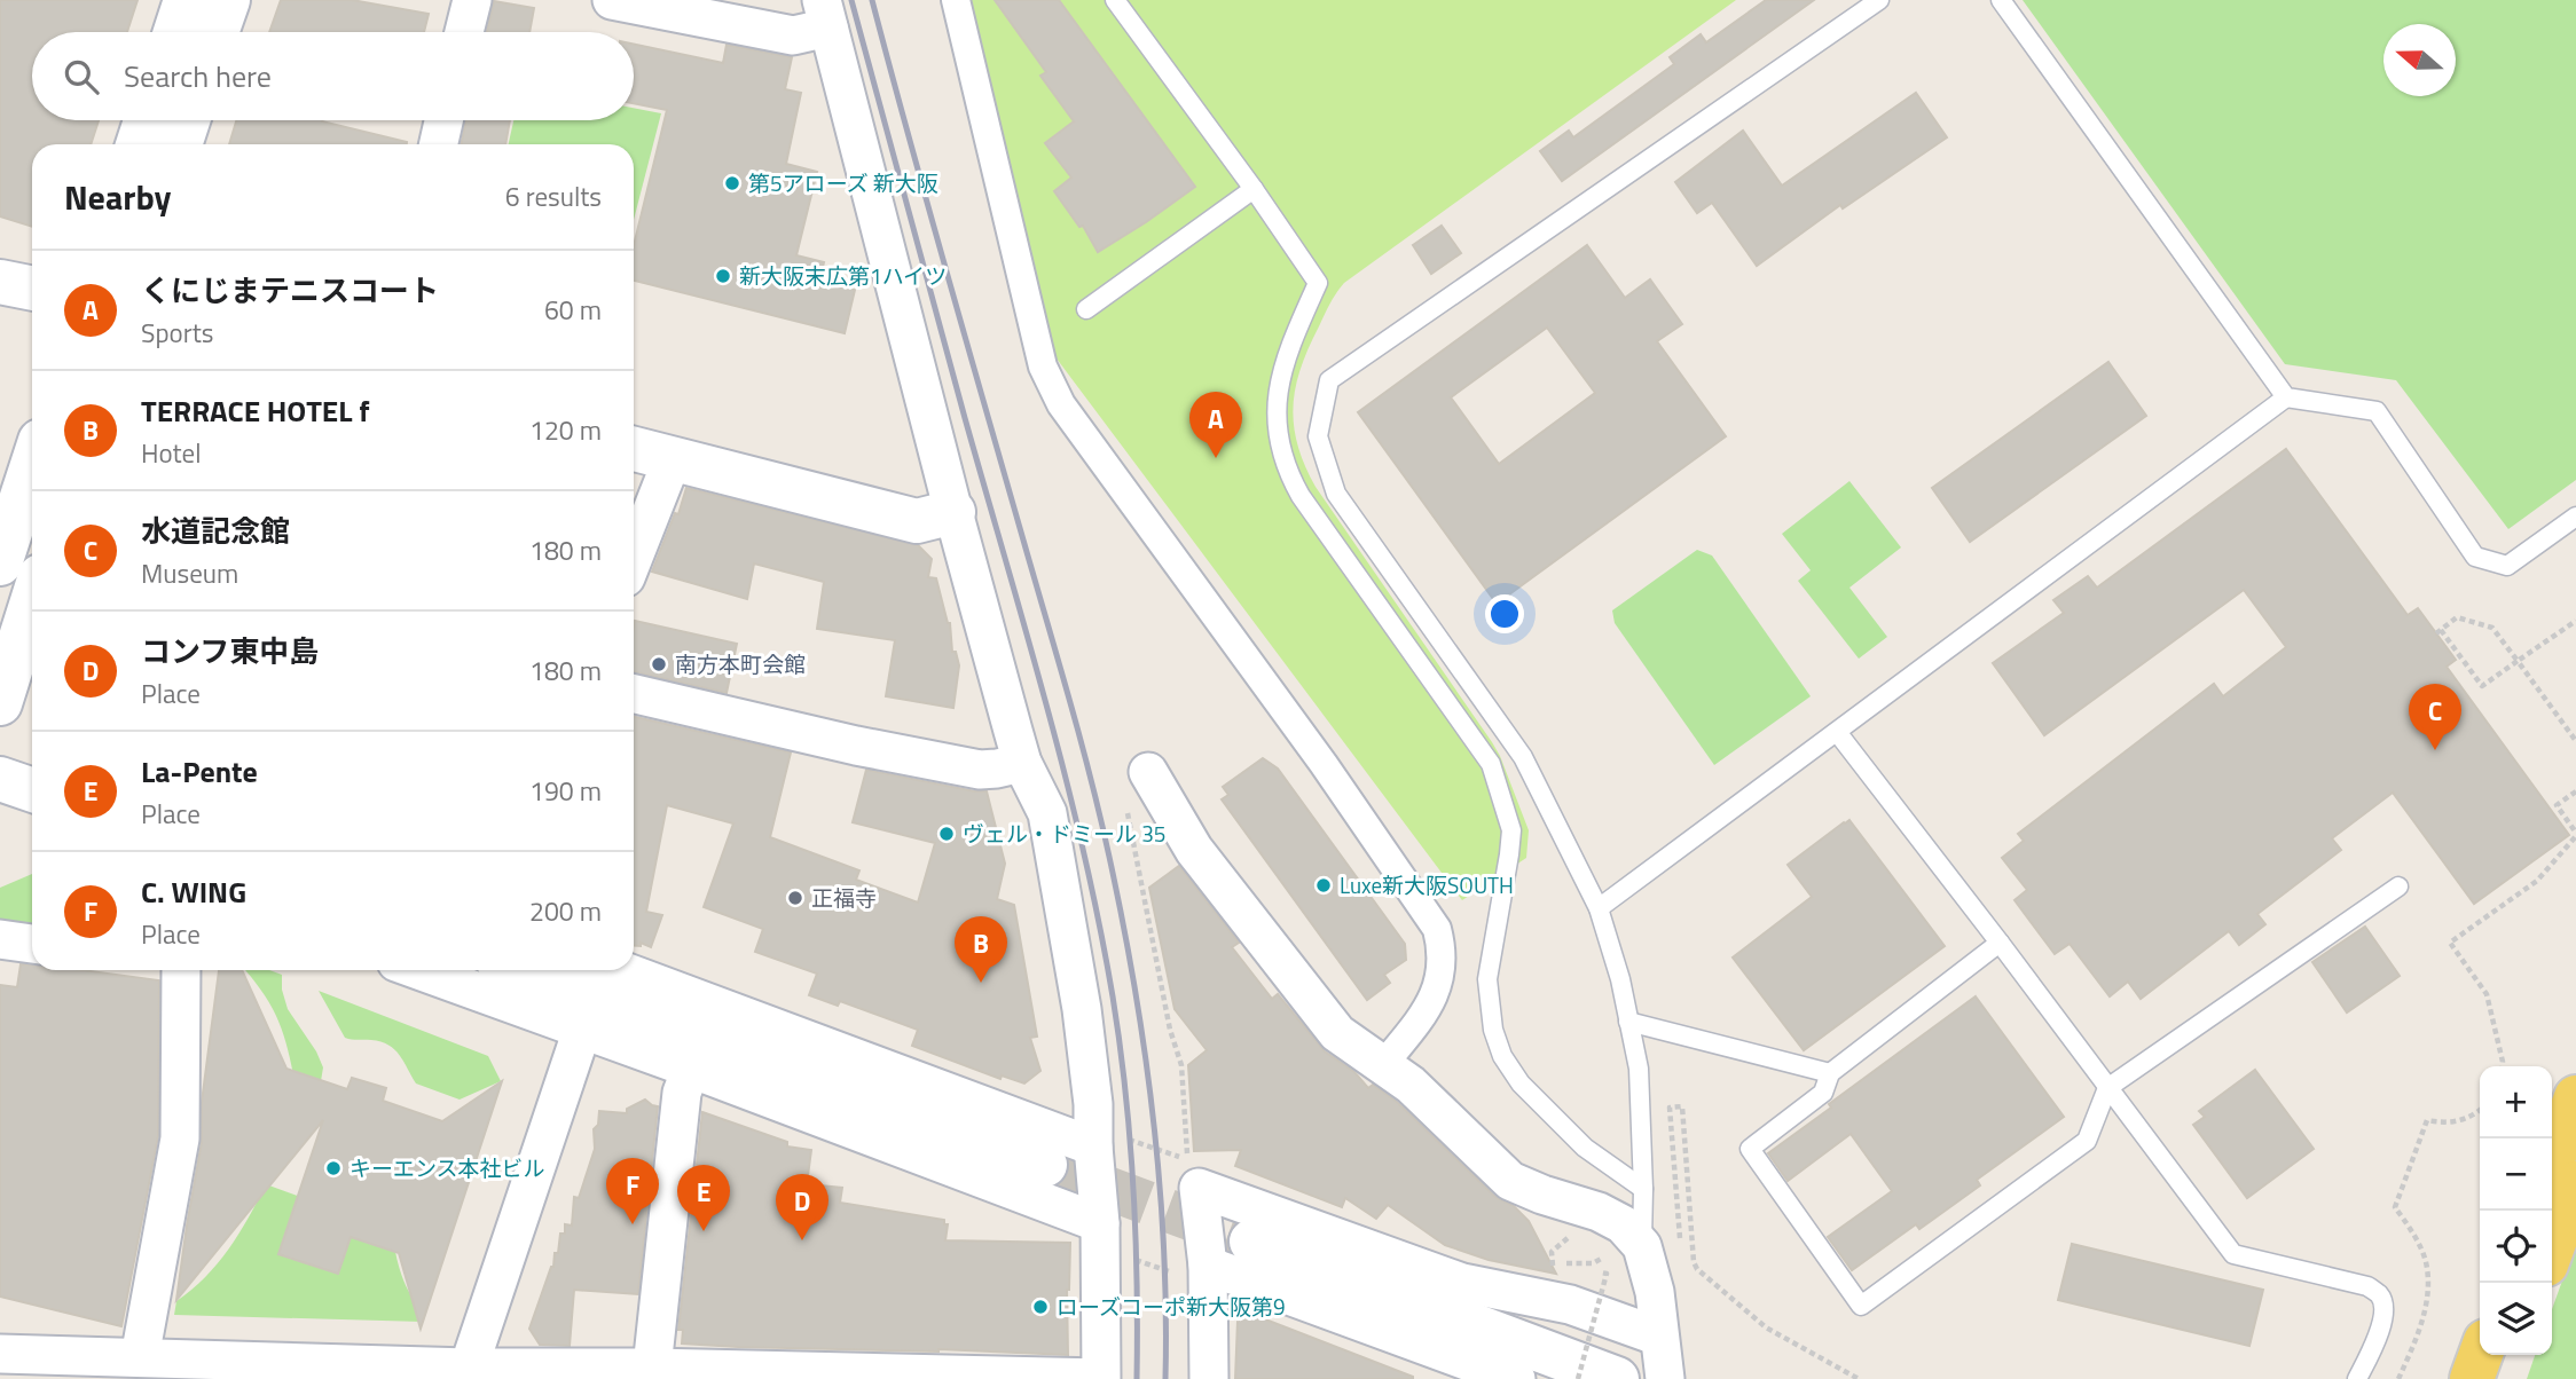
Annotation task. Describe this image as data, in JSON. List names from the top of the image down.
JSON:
{
  "places": [
    "第5アローズ 新大阪",
    "新大阪末広第1ハイツ",
    "南方本町会館",
    "ヴェル・ドミール 35",
    "Luxe新大阪SOUTH",
    "正福寺",
    "キーエンス本社ビル",
    "ローズコーポ新大阪第9"
  ],
  "north": "left",
  "page": {
    "search": "Search here",
    "heading": ["Nearby", "6 results"],
    "list": [
      {
        "mark": "A",
        "name": "くにじまテニスコート",
        "note": "Sports",
        "value": "60 m"
      },
      {
        "mark": "B",
        "name": "TERRACE HOTEL f",
        "note": "Hotel",
        "value": "120 m"
      },
      {
        "mark": "C",
        "name": "水道記念館",
        "note": "Museum",
        "value": "180 m"
      },
      {
        "mark": "D",
        "name": "コンフ東中島",
        "note": "Place",
        "value": "180 m"
      },
      {
        "mark": "E",
        "name": "La-Pente",
        "note": "Place",
        "value": "190 m"
      },
      {
        "mark": "F",
        "name": "C. WING",
        "note": "Place",
        "value": "200 m"
      }
    ],
    "pins": [
      "A",
      "C",
      "B",
      "F",
      "E",
      "D"
    ],
    "map_buttons": ["+", "−"]
  }
}
